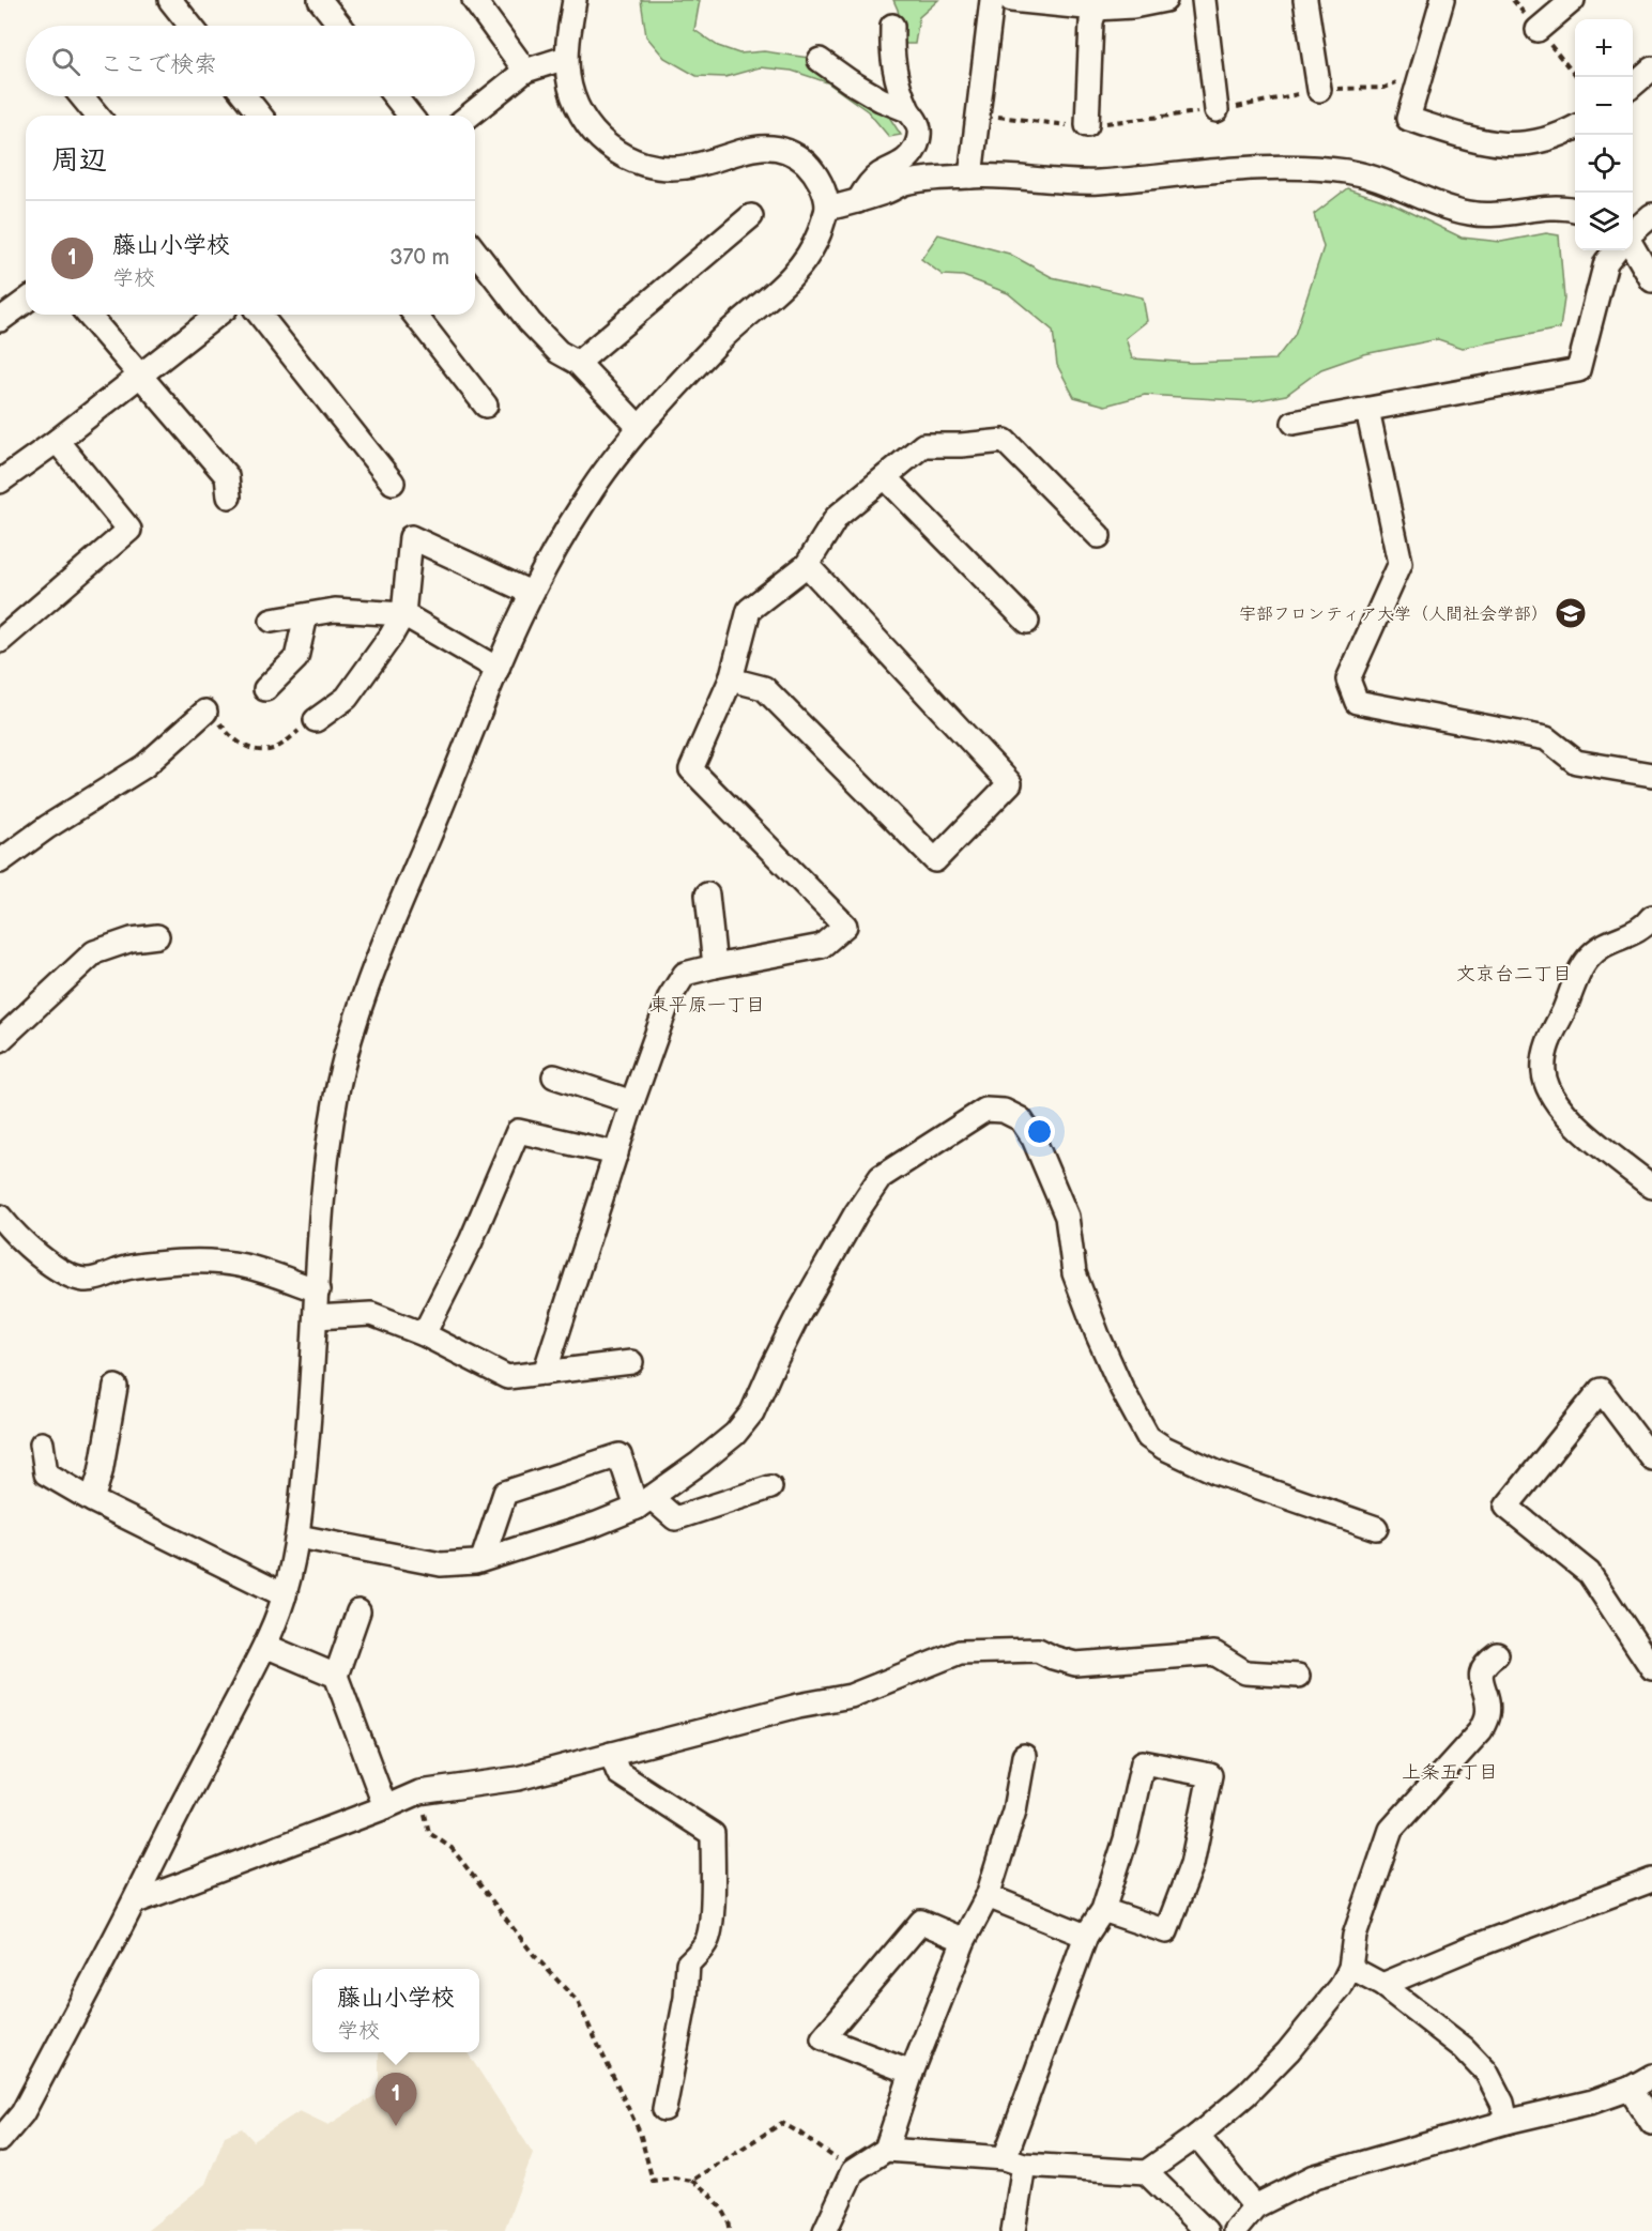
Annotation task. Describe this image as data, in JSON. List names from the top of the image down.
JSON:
{
  "districts": ["文京台二丁目", "東平原一丁目", "上条五丁目"],
  "places": {
    "school or university": ["宇部フロンティア大学（人間社会学部）"]
  },
  "page": {
    "map_buttons": ["+", "−"],
    "search": "ここで検索",
    "heading": "周辺",
    "list": [
      {
        "mark": "1",
        "name": "藤山小学校",
        "note": "学校",
        "value": "370 m"
      }
    ],
    "popup": ["藤山小学校", "学校"],
    "pins": "1"
  }
}
